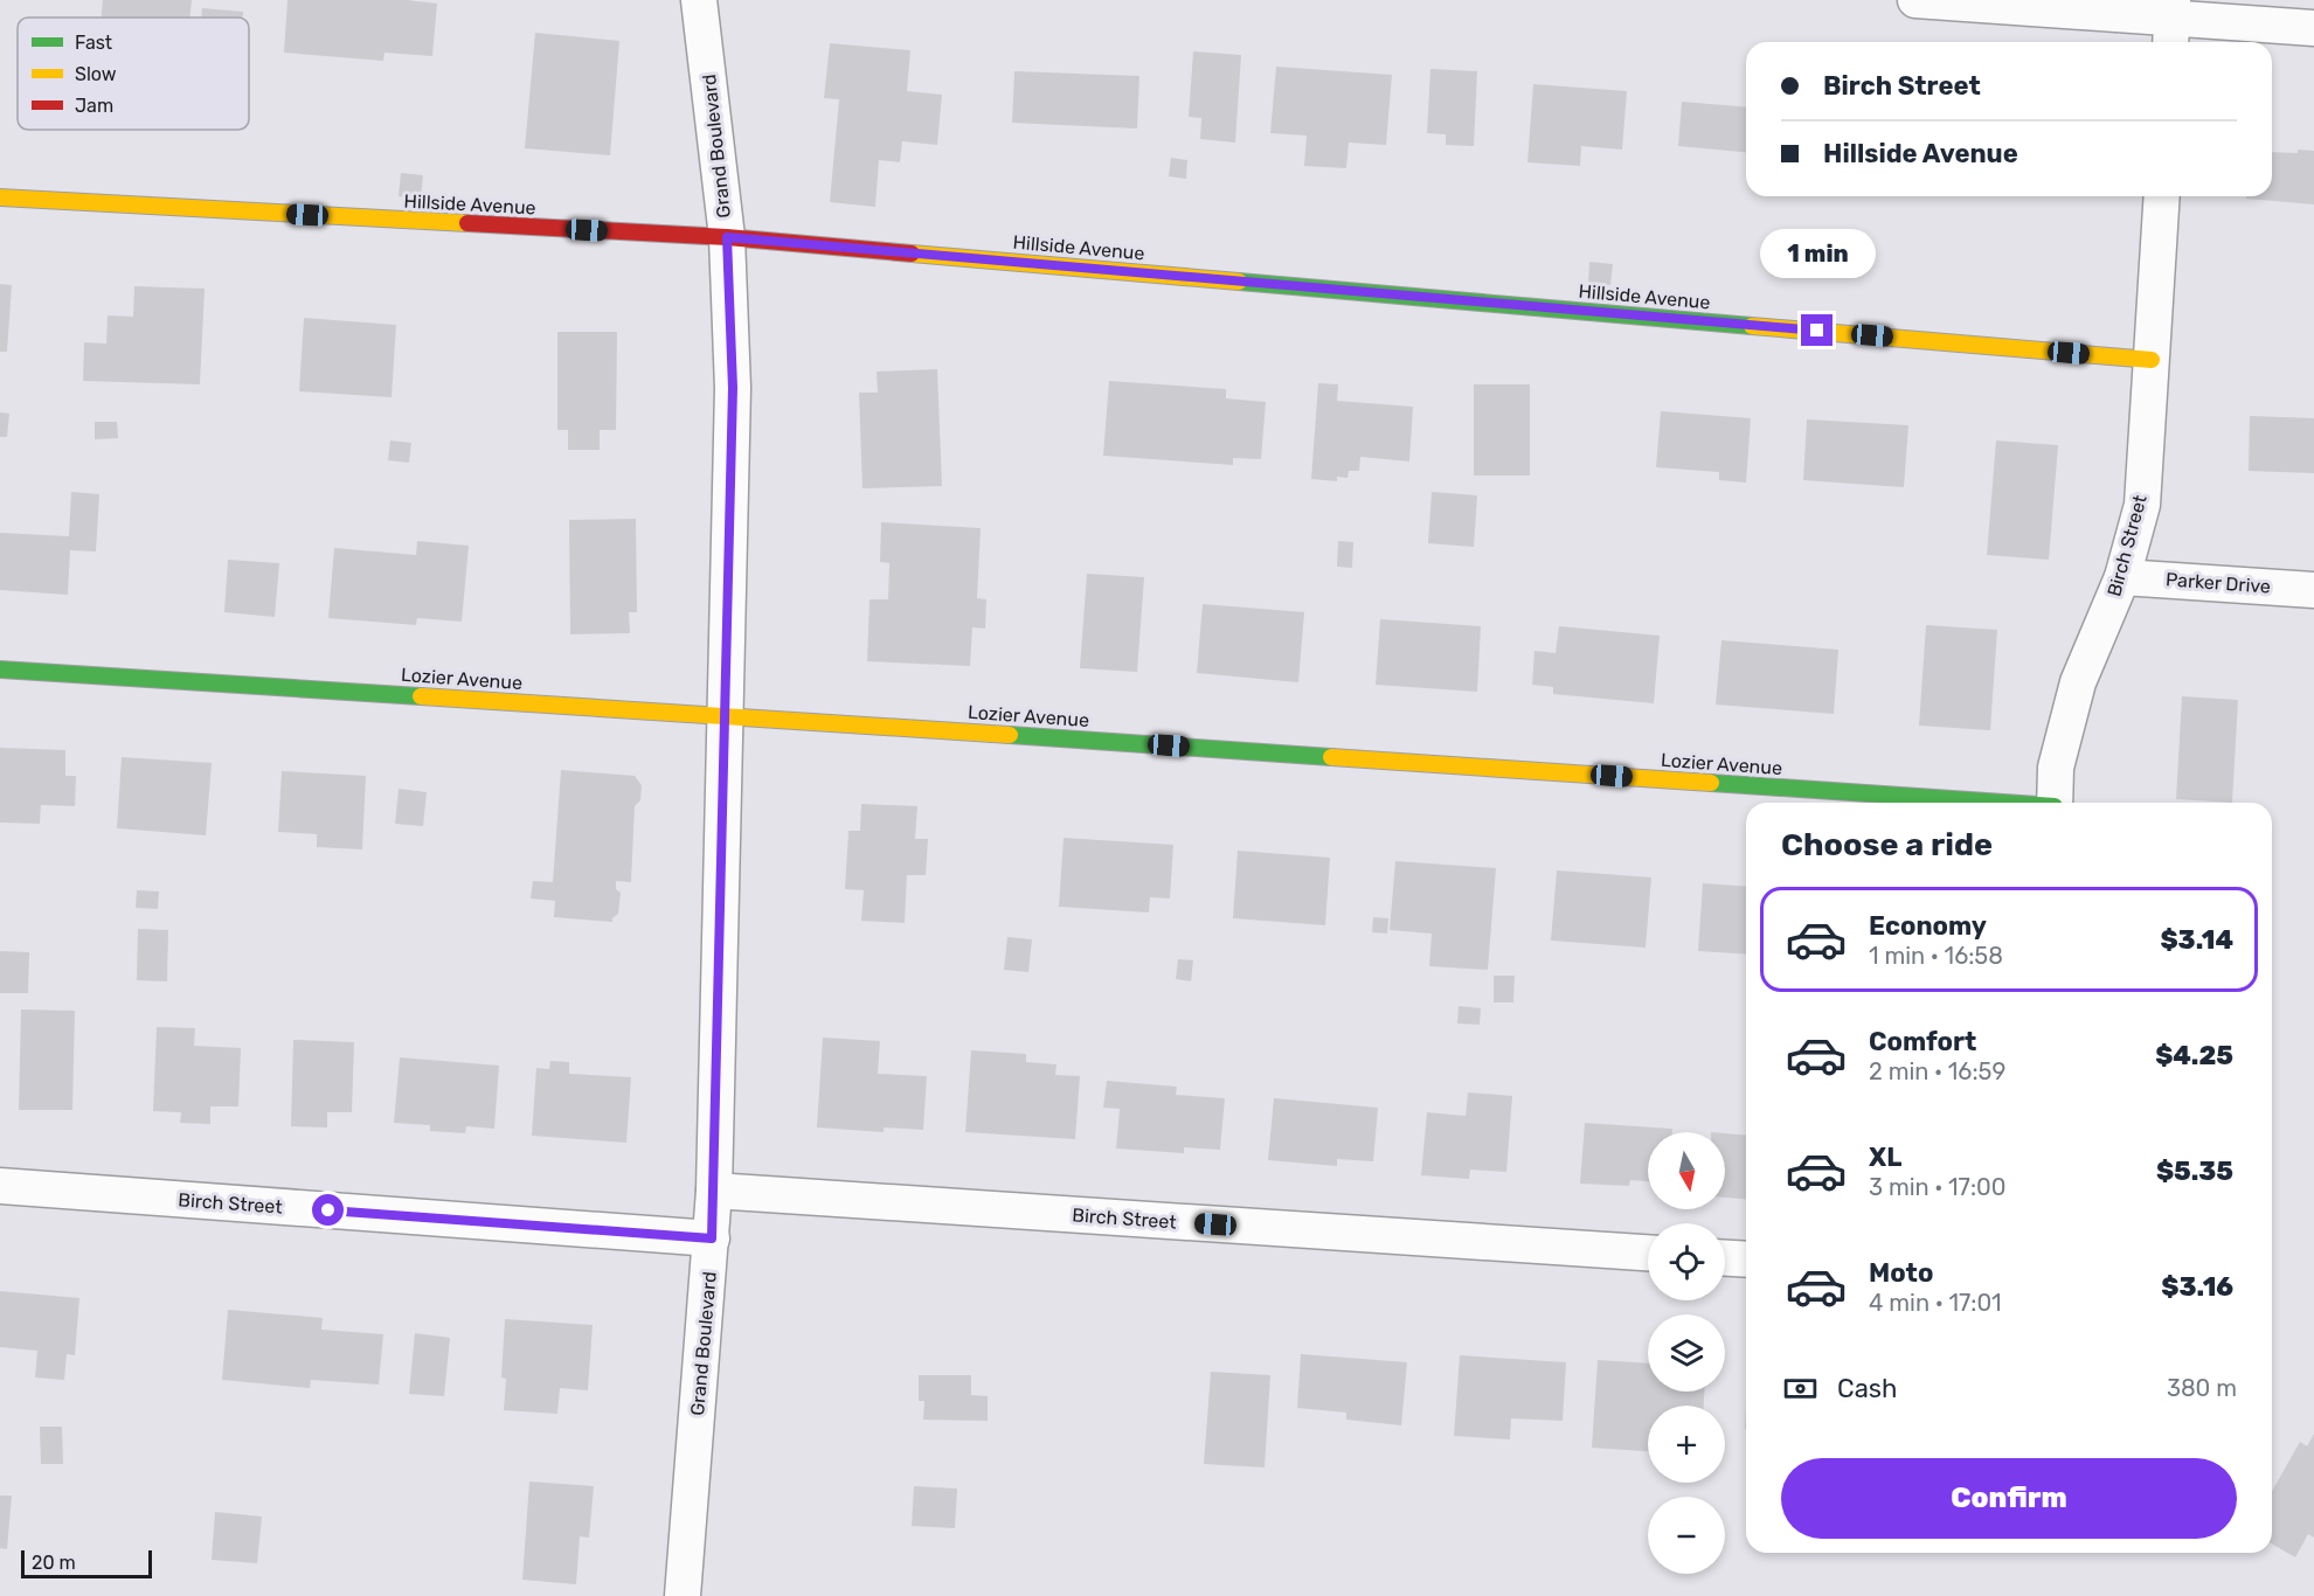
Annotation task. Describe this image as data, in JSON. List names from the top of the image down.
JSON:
{
  "streets": {
    "street": [
      "Grand Boulevard",
      "Hillside Avenue",
      "Birch Street",
      "Parker Drive",
      "Lozier Avenue"
    ]
  },
  "crossings": [
    ["Grand Boulevard", "Hillside Avenue"],
    ["Grand Boulevard", "Birch Street"],
    ["Grand Boulevard", "Lozier Avenue"],
    ["Hillside Avenue", "Birch Street"],
    ["Birch Street", "Parker Drive"]
  ],
  "legend": ["Fast", "Slow", "Jam"],
  "scale_bar": "20 m",
  "north": "bottom",
  "page": {
    "banner": ["Birch Street", "Hillside Avenue"],
    "bubble": "1 min",
    "heading": "Choose a ride",
    "list": [
      {
        "name": "Economy",
        "note": "1 min · 16:58",
        "value": "$3.14"
      },
      {
        "name": "Comfort",
        "note": "2 min · 16:59",
        "value": "$4.25"
      },
      {
        "name": "XL",
        "note": "3 min · 17:00",
        "value": "$5.35"
      },
      {
        "name": "Moto",
        "note": "4 min · 17:01",
        "value": "$3.16"
      }
    ],
    "map_buttons": ["+", "−"],
    "pay": ["Cash", "380 m"],
    "buttons": "Confirm",
    "scale": "20 m"
  }
}
